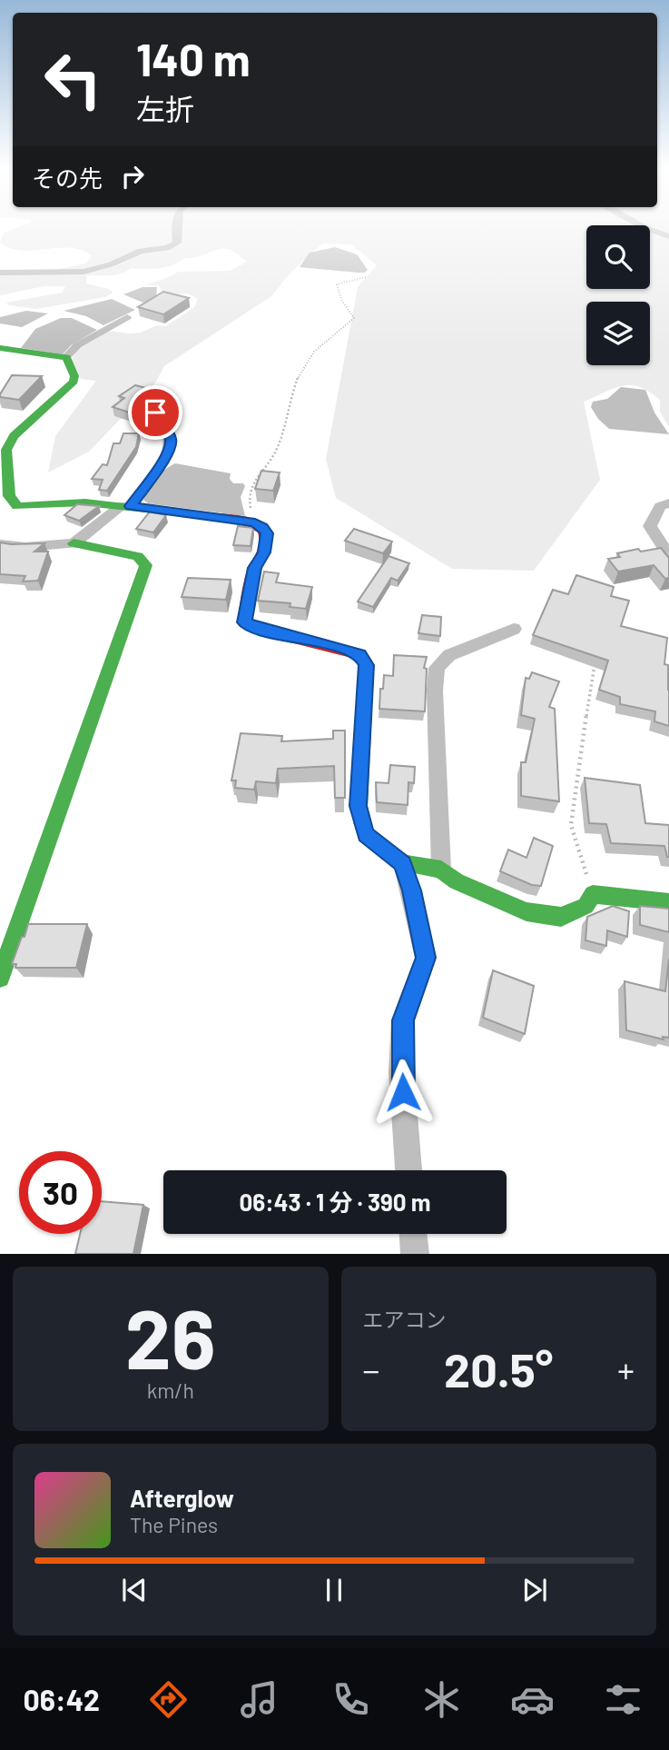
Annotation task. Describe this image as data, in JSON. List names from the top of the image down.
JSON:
{
  "page": {
    "turn": ["140 m", "左折"],
    "then": "その先",
    "limit": "30",
    "trip": "06:43 · 1 分 · 390 m",
    "tile": [
      ["26", "km/h"],
      "エアコン"
    ],
    "heat": ["−", "20.5°", "+"],
    "song": ["Afterglow", "The Pines"],
    "tabs": "06:42"
  }
}
